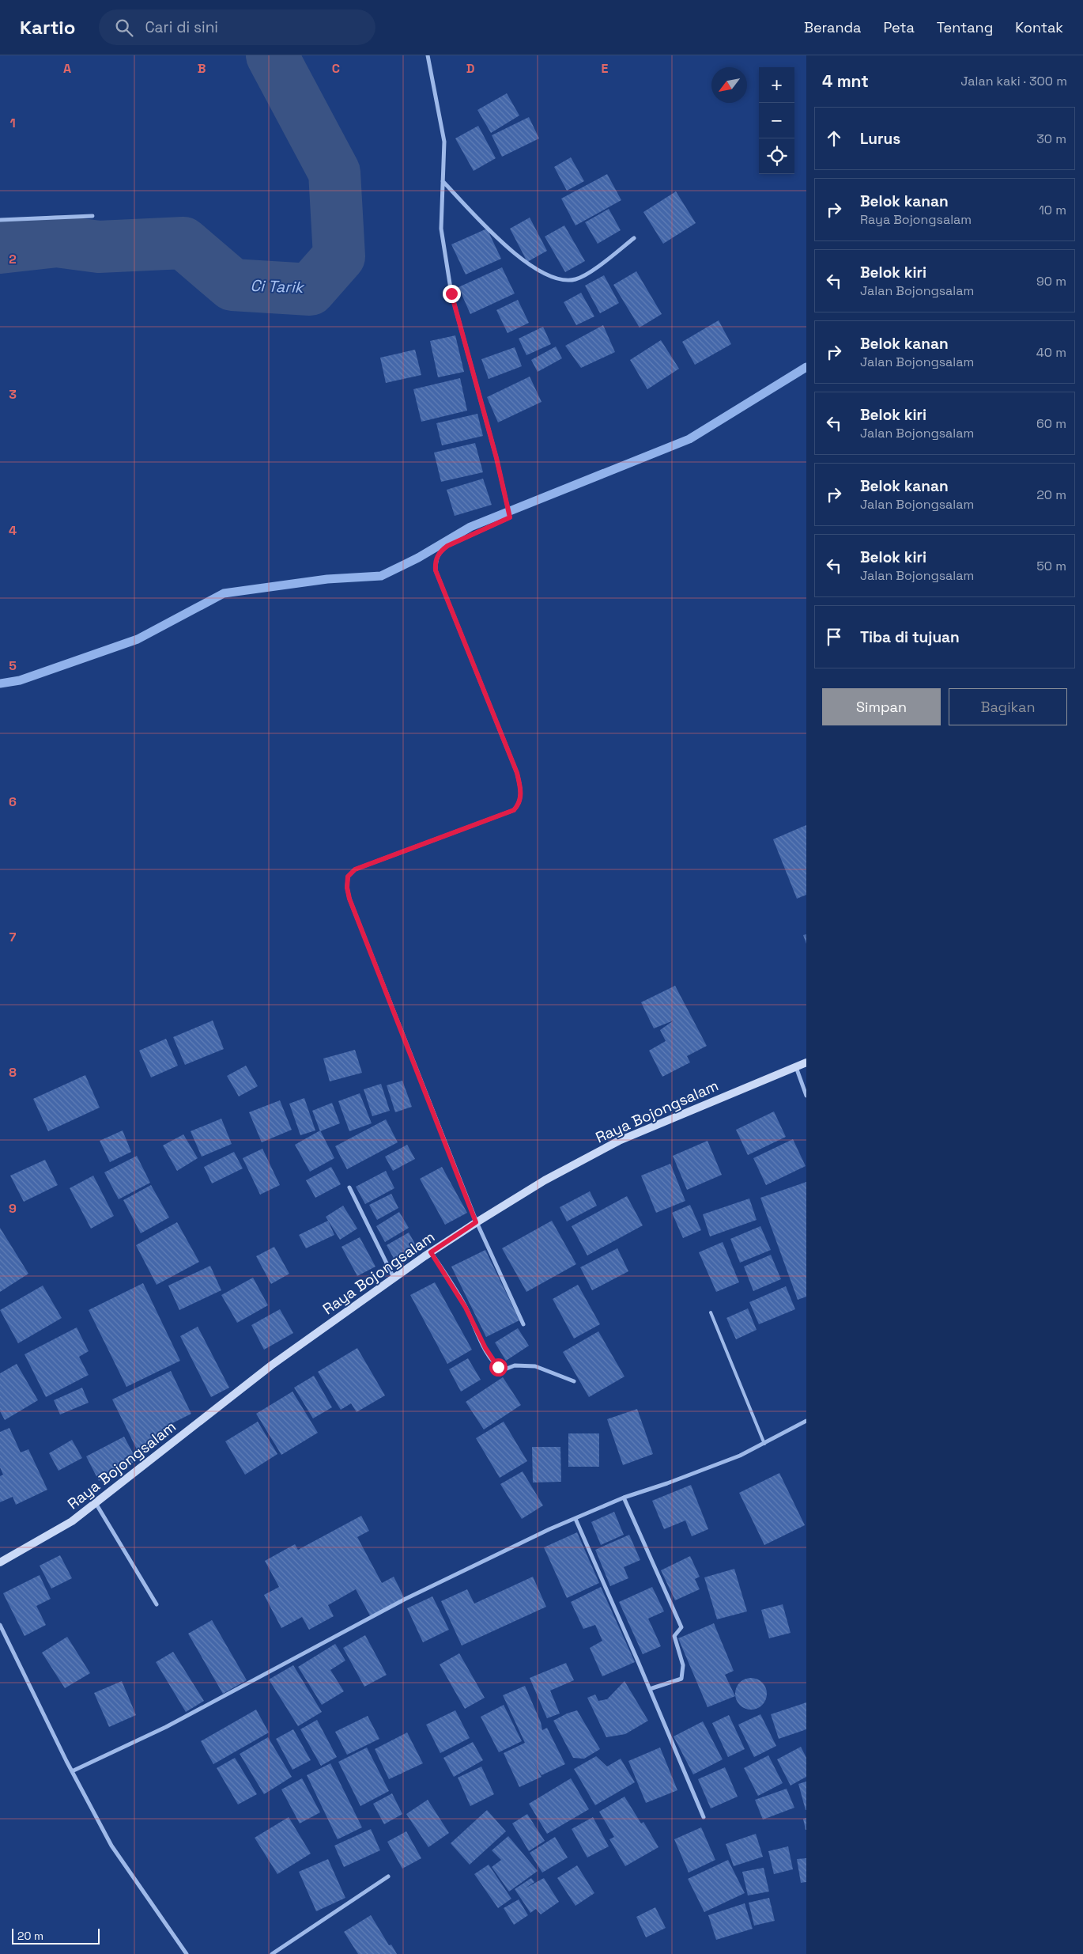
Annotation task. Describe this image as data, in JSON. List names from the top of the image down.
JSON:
{
  "streets": {
    "main road": ["Raya Bojongsalam"]
  },
  "water": ["Ci Tarik"],
  "scale_bar": "20 m",
  "north": "bottom left",
  "page": {
    "header": "Kartio",
    "search": "Cari di sini",
    "nav": [
      "Beranda",
      "Peta",
      "Tentang",
      "Kontak"
    ],
    "heading": ["4 mnt", "Jalan kaki · 300 m"],
    "map_buttons": ["+", "−"],
    "list": [
      ["Lurus", "30 m"],
      ["Belok kanan", "Raya Bojongsalam", "10 m"],
      ["Belok kiri", "Jalan Bojongsalam", "90 m"],
      ["Belok kanan", "Jalan Bojongsalam", "40 m"],
      ["Belok kiri", "Jalan Bojongsalam", "60 m"],
      ["Belok kanan", "Jalan Bojongsalam", "20 m"],
      ["Belok kiri", "Jalan Bojongsalam", "50 m"],
      "Tiba di tujuan"
    ],
    "buttons": ["Simpan", "Bagikan"],
    "scale": "20 m"
  },
  "grid": {
    "columns": [
      "A",
      "B",
      "C",
      "D",
      "E"
    ],
    "rows": [
      "1",
      "2",
      "3",
      "4",
      "5",
      "6",
      "7",
      "8",
      "9"
    ]
  }
}
